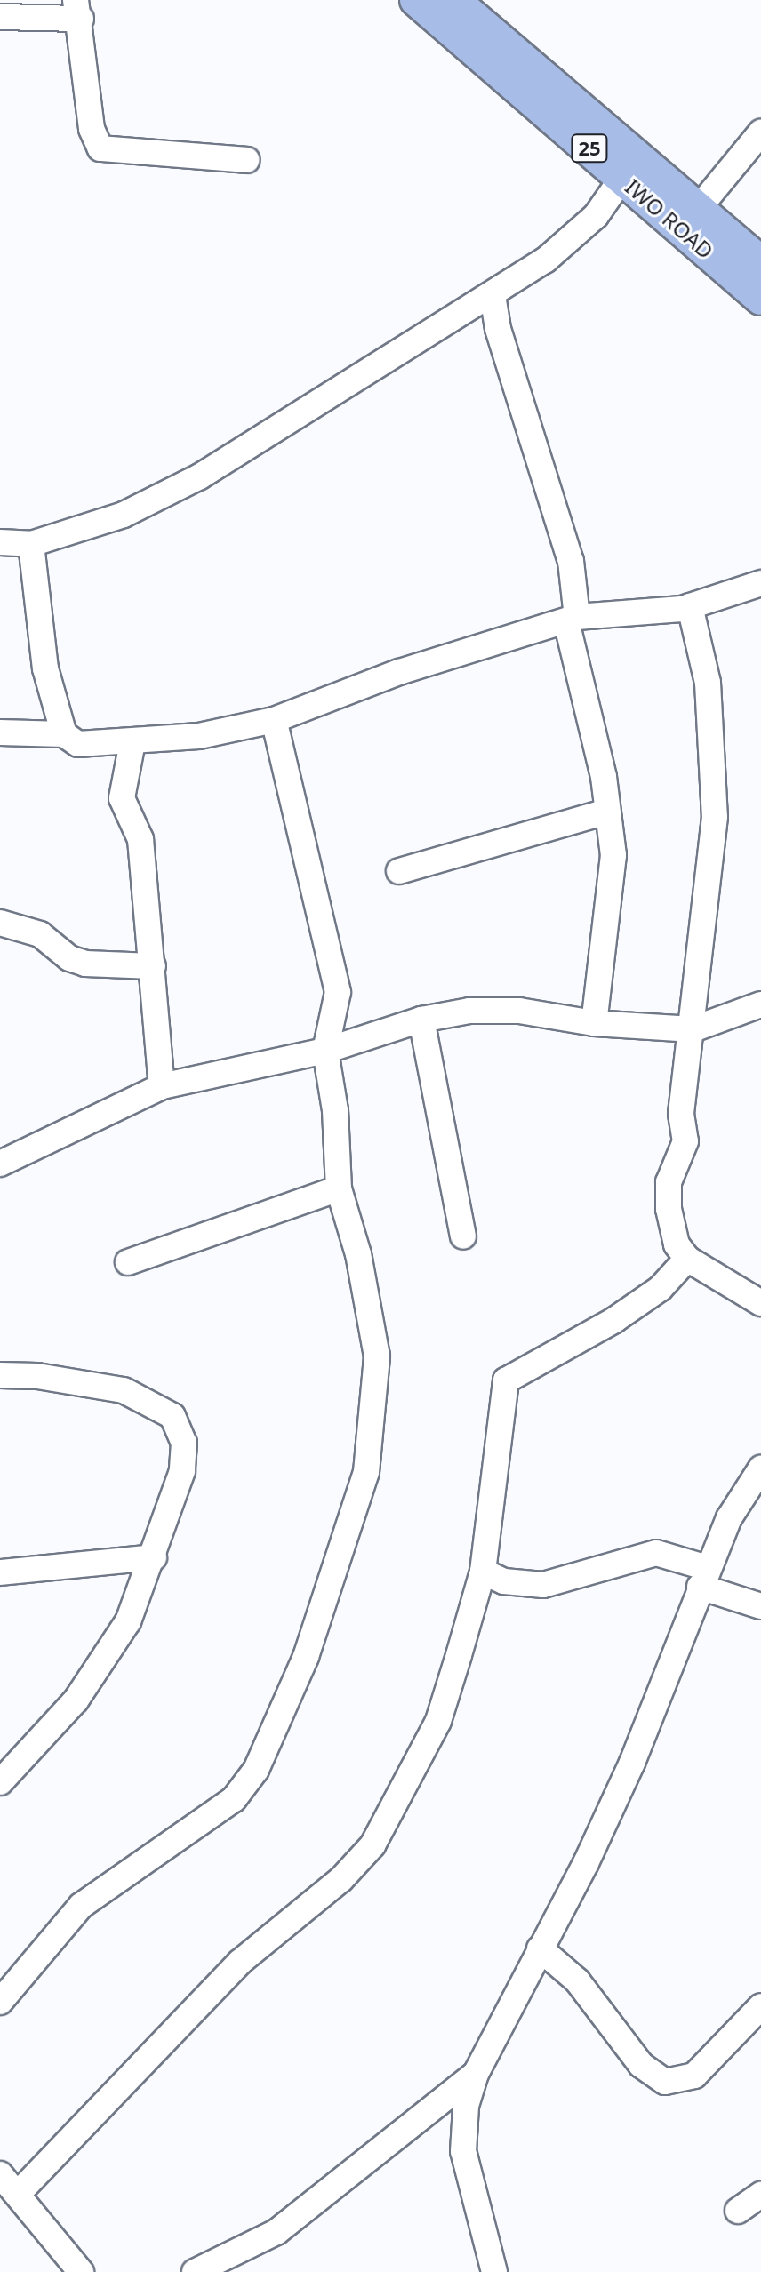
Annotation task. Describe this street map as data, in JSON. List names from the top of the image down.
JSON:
{
  "streets": {
    "main road": ["25", "IWO ROAD"]
  }
}
